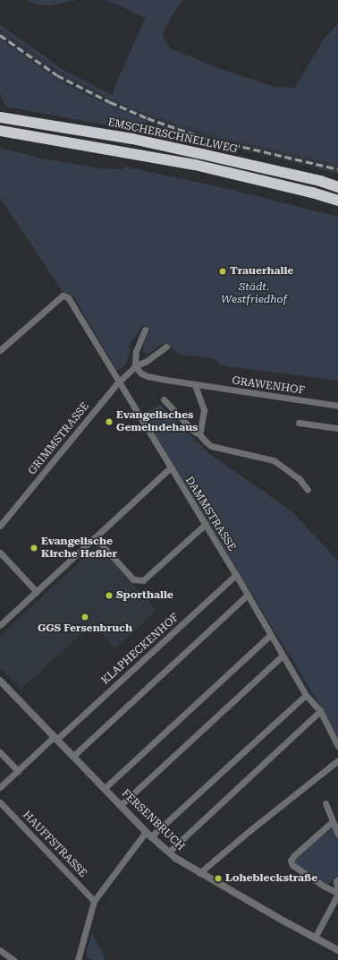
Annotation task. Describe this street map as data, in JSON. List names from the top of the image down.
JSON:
{
  "streets": {
    "highway": ["EMSCHERSCHNELLWEG"],
    "street": [
      "GRAWENHOF",
      "GRIMMSTRASSE",
      "DAMMSTRASSE",
      "KLAPHECKENHOF",
      "FERSENBRUCH",
      "HAUFFSTRASSE"
    ]
  },
  "crossings": [
    ["GRAWENHOF", "GRIMMSTRASSE"],
    ["GRIMMSTRASSE", "DAMMSTRASSE"],
    ["DAMMSTRASSE", "KLAPHECKENHOF"],
    ["KLAPHECKENHOF", "FERSENBRUCH"]
  ],
  "parks": ["Städt. Westfriedhof"],
  "places": [
    "Trauerhalle",
    "Evangelisches Gemeindehaus",
    "Evangelische Kirche Heßler",
    "Sporthalle",
    "GGS Fersenbruch",
    "Lohebleckstraße"
  ]
}
